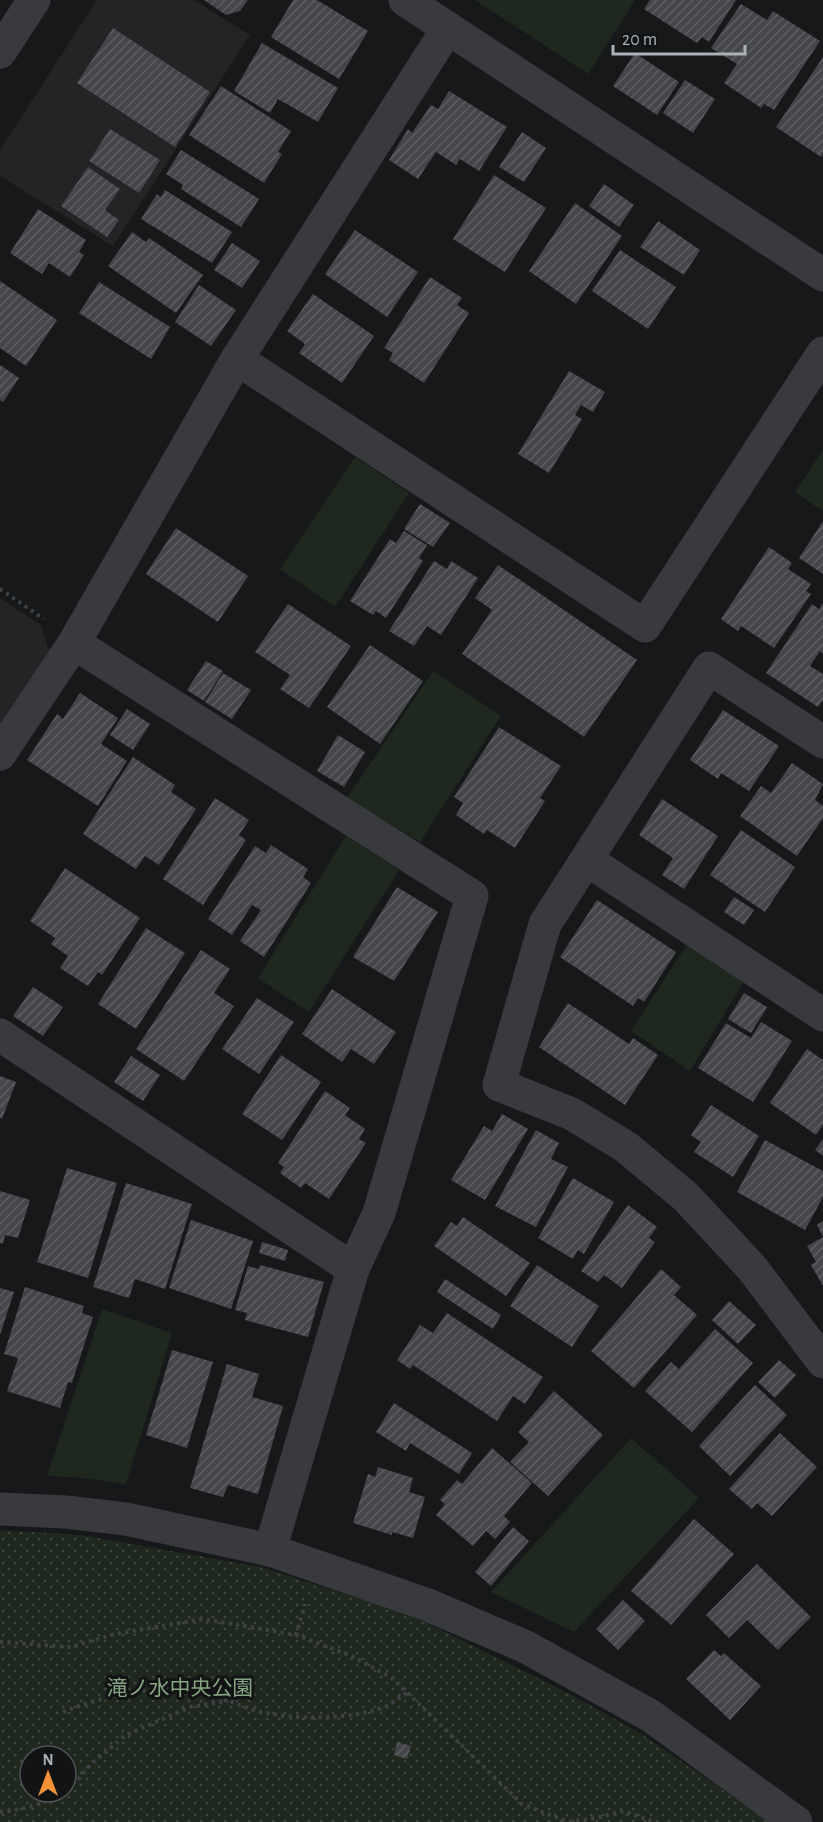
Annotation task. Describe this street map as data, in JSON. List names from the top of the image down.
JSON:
{
  "parks": ["滝ノ水中央公園"],
  "scale_bar": "20 m",
  "north": "top"
}
